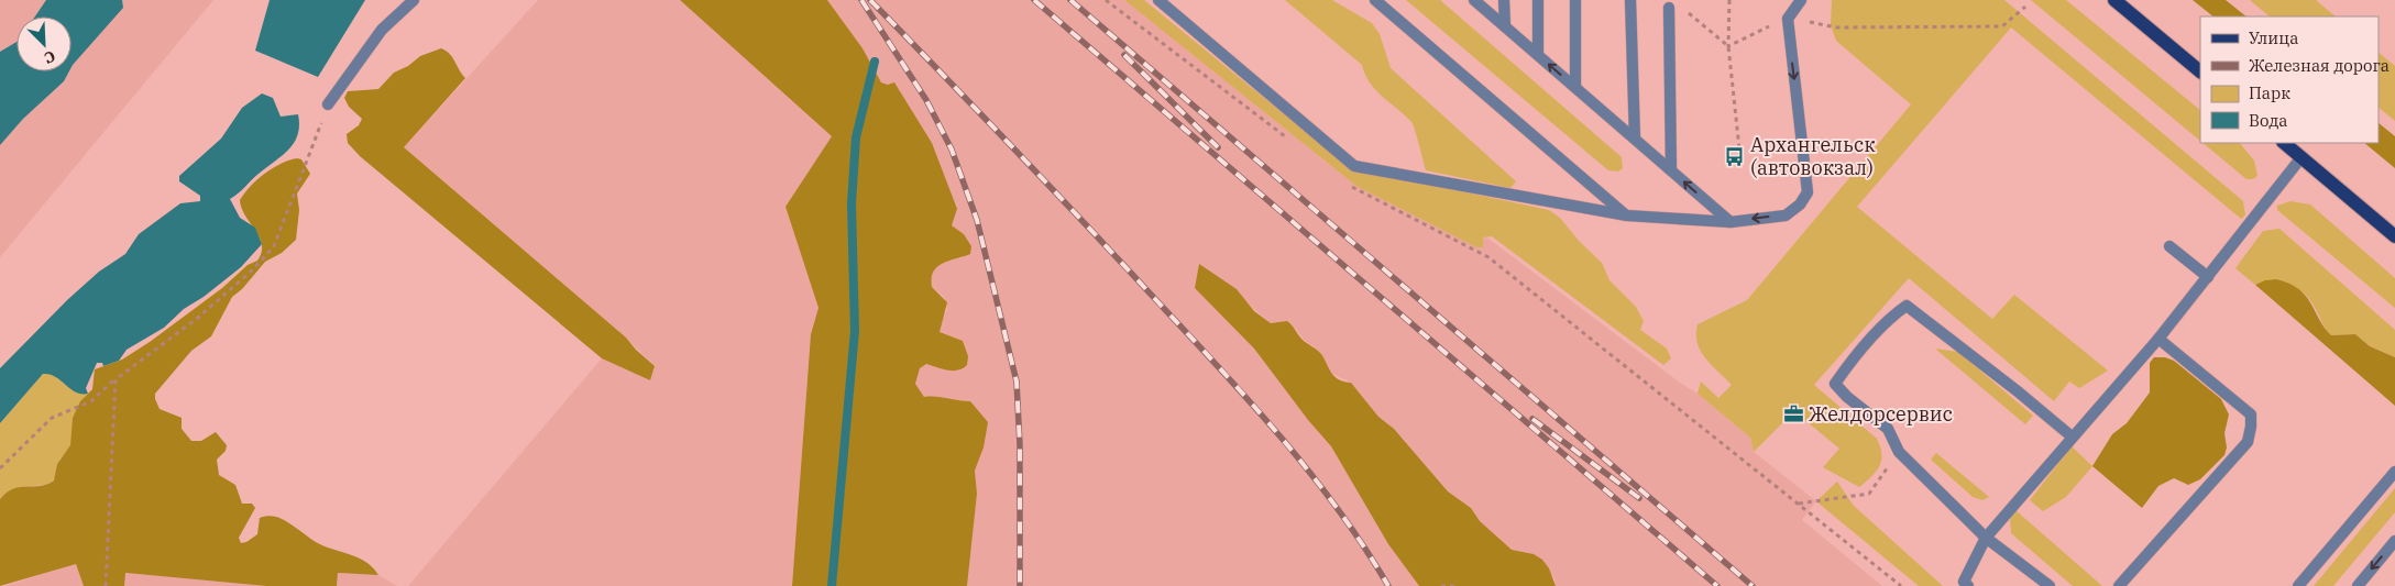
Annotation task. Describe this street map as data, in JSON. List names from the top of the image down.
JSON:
{
  "places": {
    "bus stop": ["Архангельск (автовокзал)"],
    "office": ["Желдорсервис"]
  },
  "legend": [
    "Улица",
    "Железная дорога",
    "Парк",
    "Вода"
  ],
  "north": "bottom right"
}
